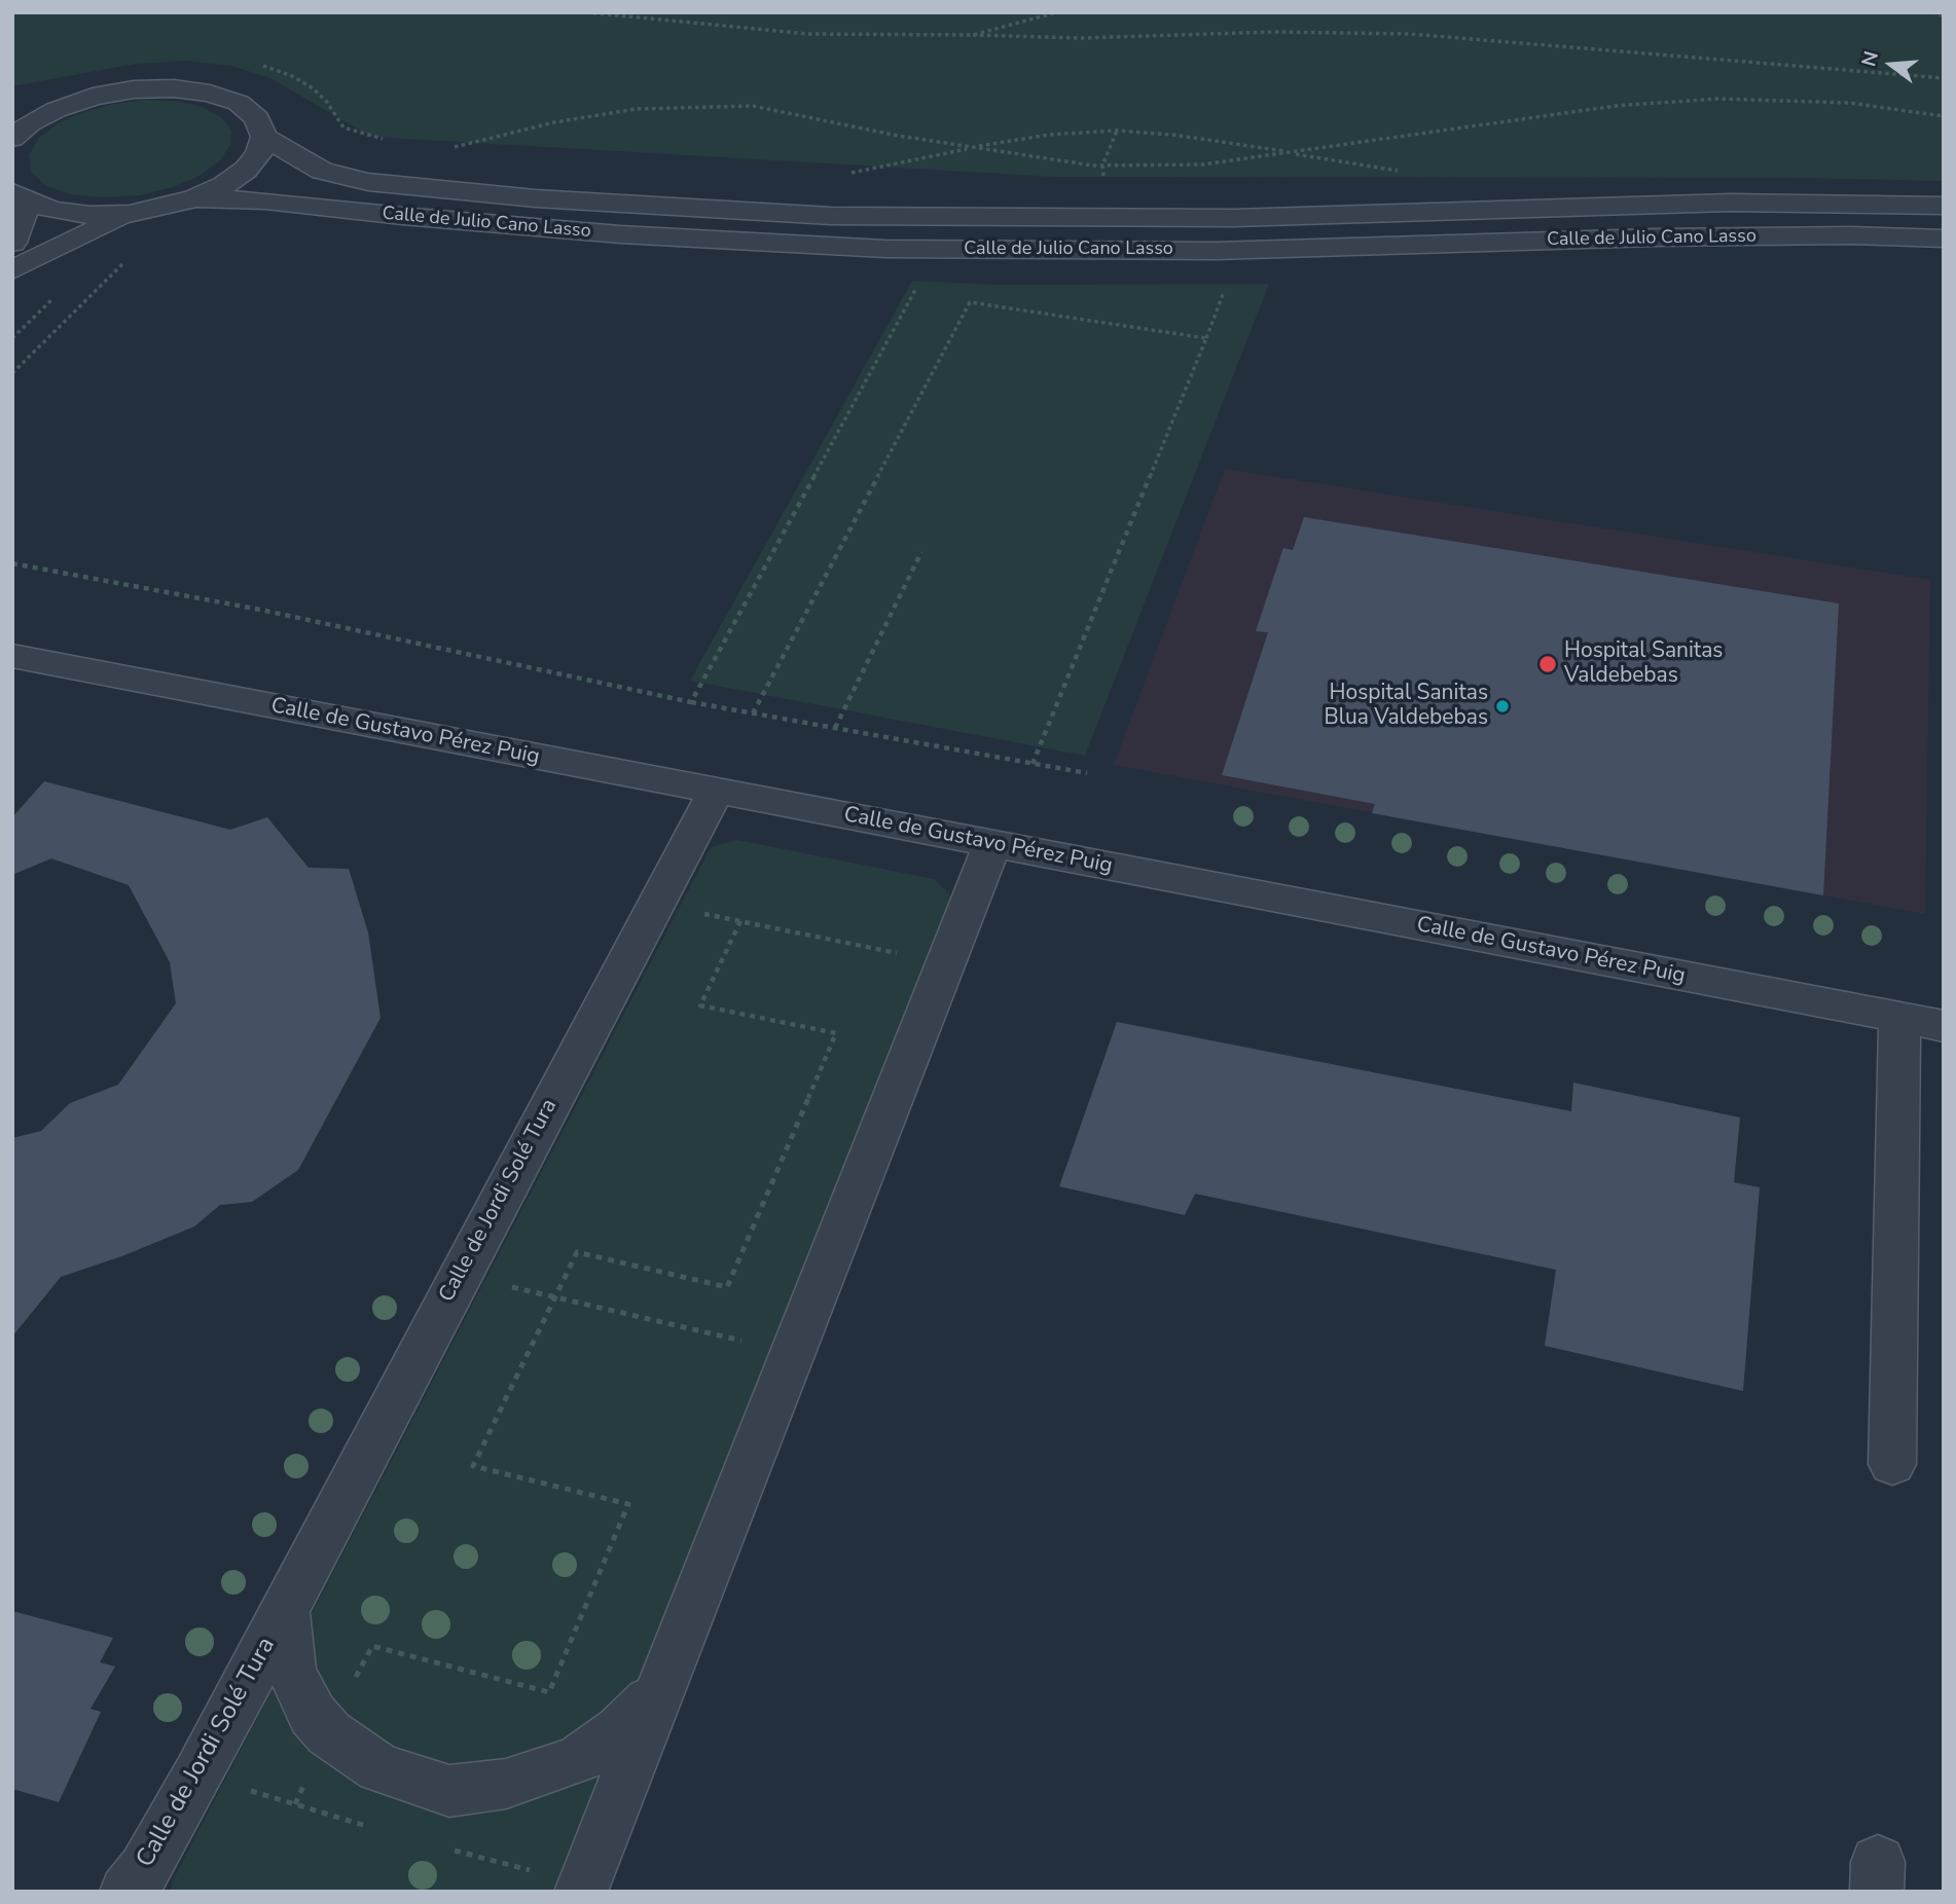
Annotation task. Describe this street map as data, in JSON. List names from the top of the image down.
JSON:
{
  "streets": {
    "street": ["Calle de Julio Cano Lasso", "Calle de Gustavo Pérez Puig", "Calle de Jordi Solé Tura"]
  },
  "crossings": [
    ["Calle de Gustavo Pérez Puig", "Calle de Jordi Solé Tura"]
  ],
  "places": ["Hospital Sanitas Valdebebas", "Hospital Sanitas Blua Valdebebas"],
  "north": "left"
}
